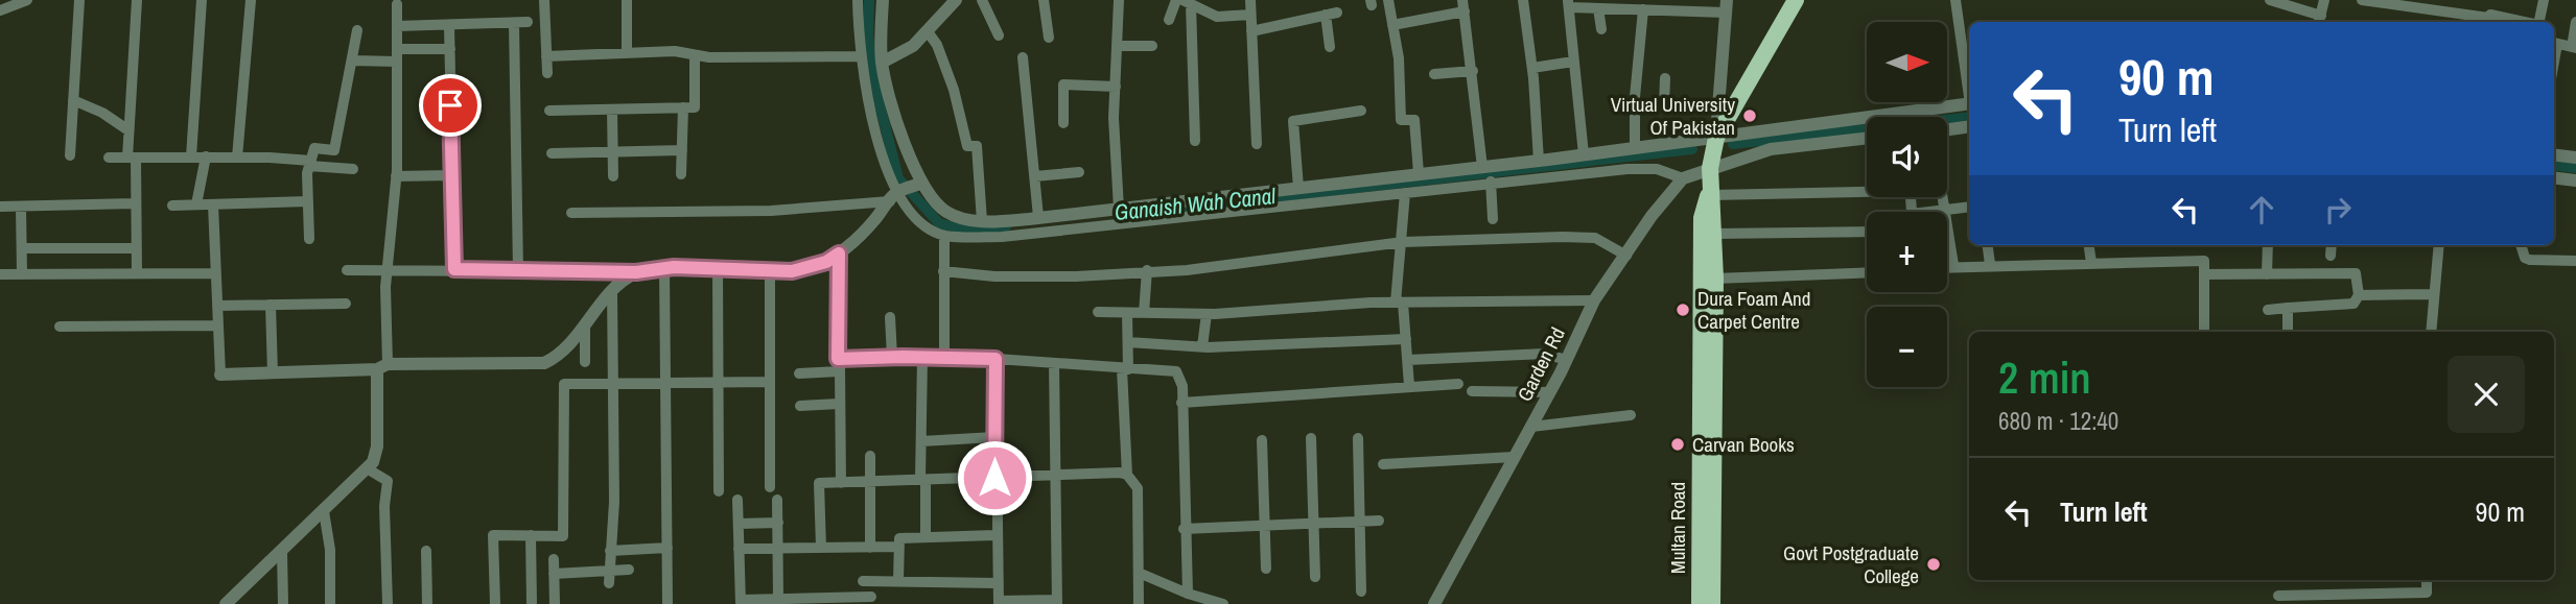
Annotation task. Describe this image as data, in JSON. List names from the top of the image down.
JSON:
{
  "streets": {
    "main road": ["Multan Road"],
    "street": ["Garden Rd"]
  },
  "crossings": [
    ["Garden Rd", "Multan Road"]
  ],
  "water": ["Ganaish Wah Canal"],
  "places": [
    "Virtual University Of Pakistan",
    "Dura Foam And Carpet Centre",
    "Carvan Books",
    "Govt Postgraduate College"
  ],
  "north": "right",
  "page": {
    "map_buttons": ["+", "−"],
    "turn": ["90 m", "Turn left"],
    "heading": ["2 min", "680 m · 12:40"],
    "list": [
      {
        "name": "Turn left",
        "value": "90 m"
      }
    ]
  }
}
